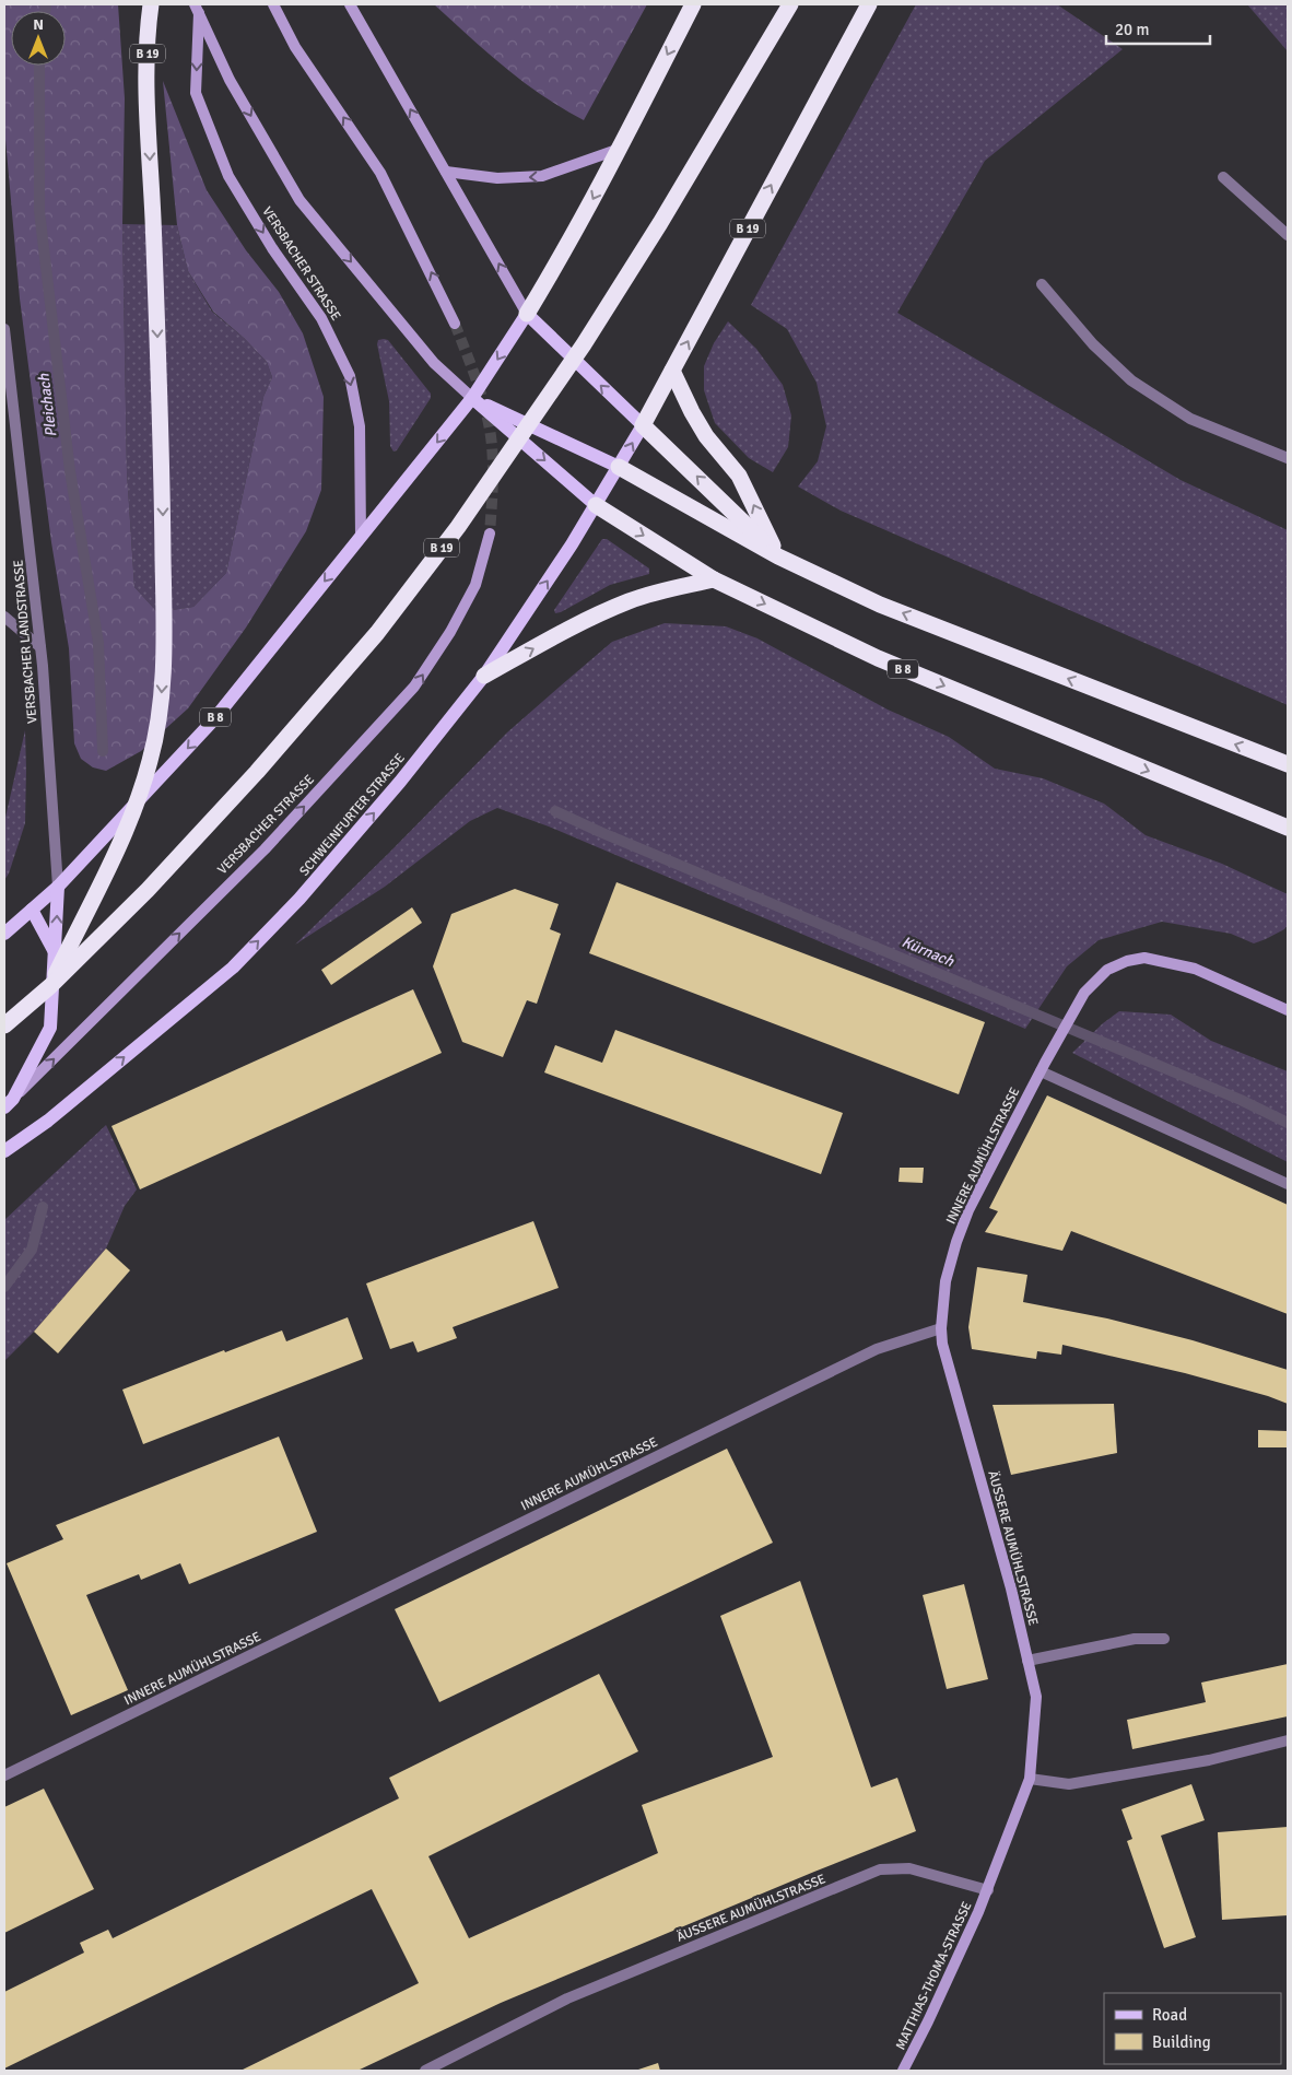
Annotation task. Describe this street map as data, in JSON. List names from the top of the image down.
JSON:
{
  "streets": {
    "highway": ["B 19", "B 8"],
    "main road": [
      "VERSBACHER STRASSE",
      "SCHWEINFURTER STRASSE",
      "INNERE AUMÜHLSTRASSE",
      "ÄUSSERE AUMÜHLSTRASSE",
      "MATTHIAS-THOMA-STRASSE"
    ],
    "street": ["VERSBACHER LANDSTRASSE"]
  },
  "crossings": [
    ["B 19", "SCHWEINFURTER STRASSE"],
    ["VERSBACHER STRASSE", "B 8"],
    ["VERSBACHER LANDSTRASSE", "B 8"],
    ["B 8", "SCHWEINFURTER STRASSE"],
    ["INNERE AUMÜHLSTRASSE", "ÄUSSERE AUMÜHLSTRASSE"],
    ["ÄUSSERE AUMÜHLSTRASSE", "MATTHIAS-THOMA-STRASSE"]
  ],
  "one_way": ["SCHWEINFURTER STRASSE"],
  "water": ["Pleichach", "Kürnach"],
  "legend": ["Road", "Building"],
  "scale_bar": "20 m",
  "north": "top"
}
